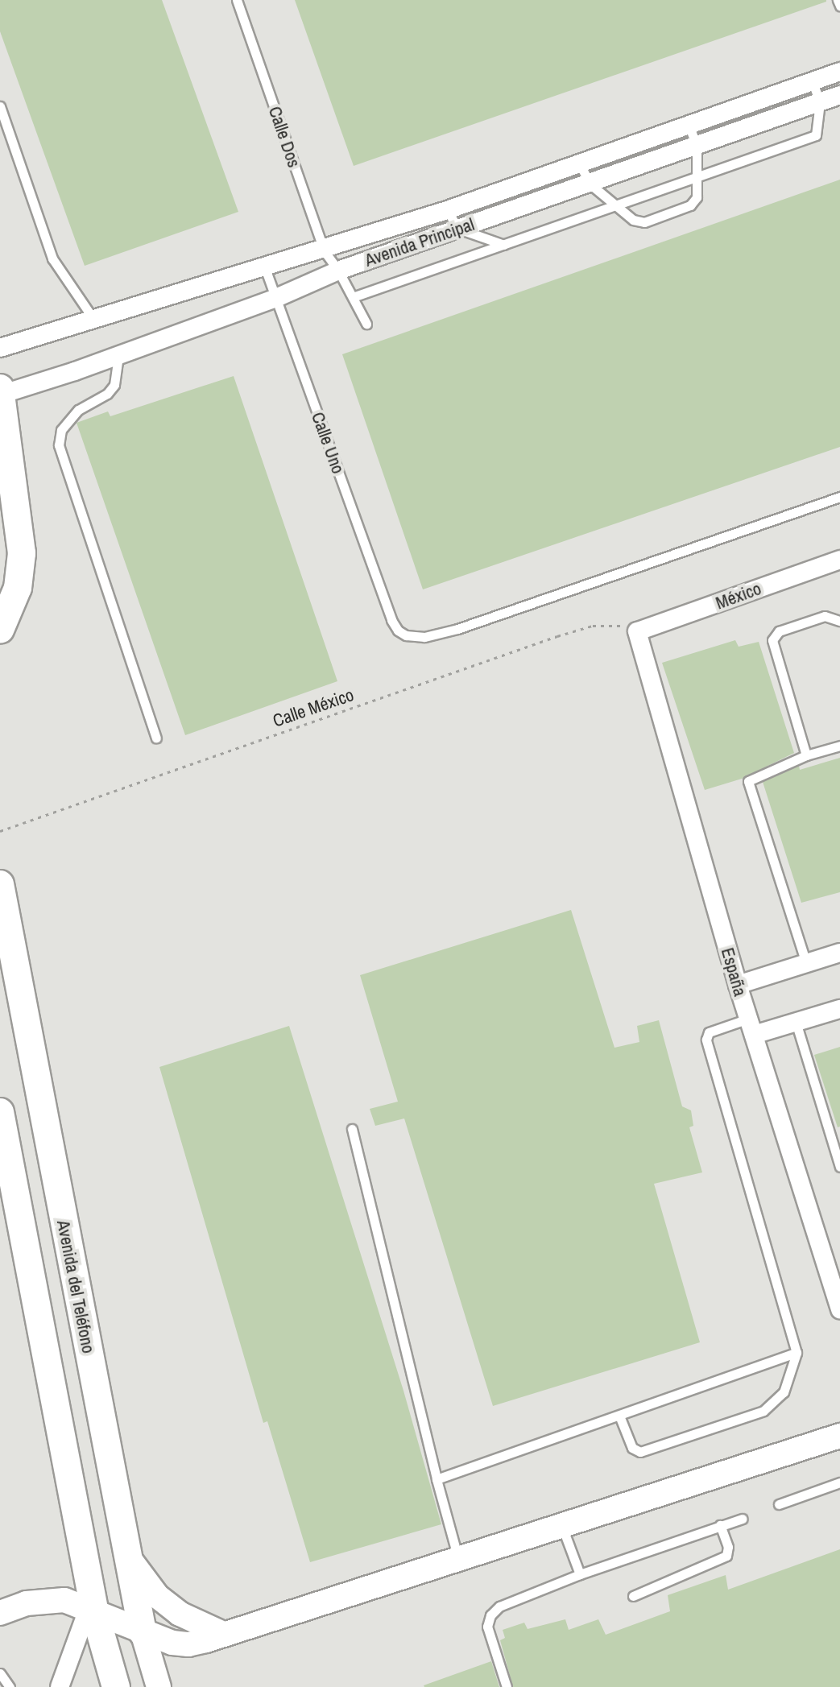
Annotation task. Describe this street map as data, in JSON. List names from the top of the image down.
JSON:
{
  "streets": {
    "main road": ["Avenida del Teléfono"],
    "street": ["Avenida Principal", "México", "España"],
    "lane": ["Calle Dos", "Calle Uno"],
    "path": ["Calle México"]
  },
  "crossings": [
    ["Calle Dos", "Avenida Principal"],
    ["Avenida Principal", "Calle Uno"],
    ["México", "Calle México"],
    ["México", "España"],
    ["Calle México", "España"]
  ]
}
